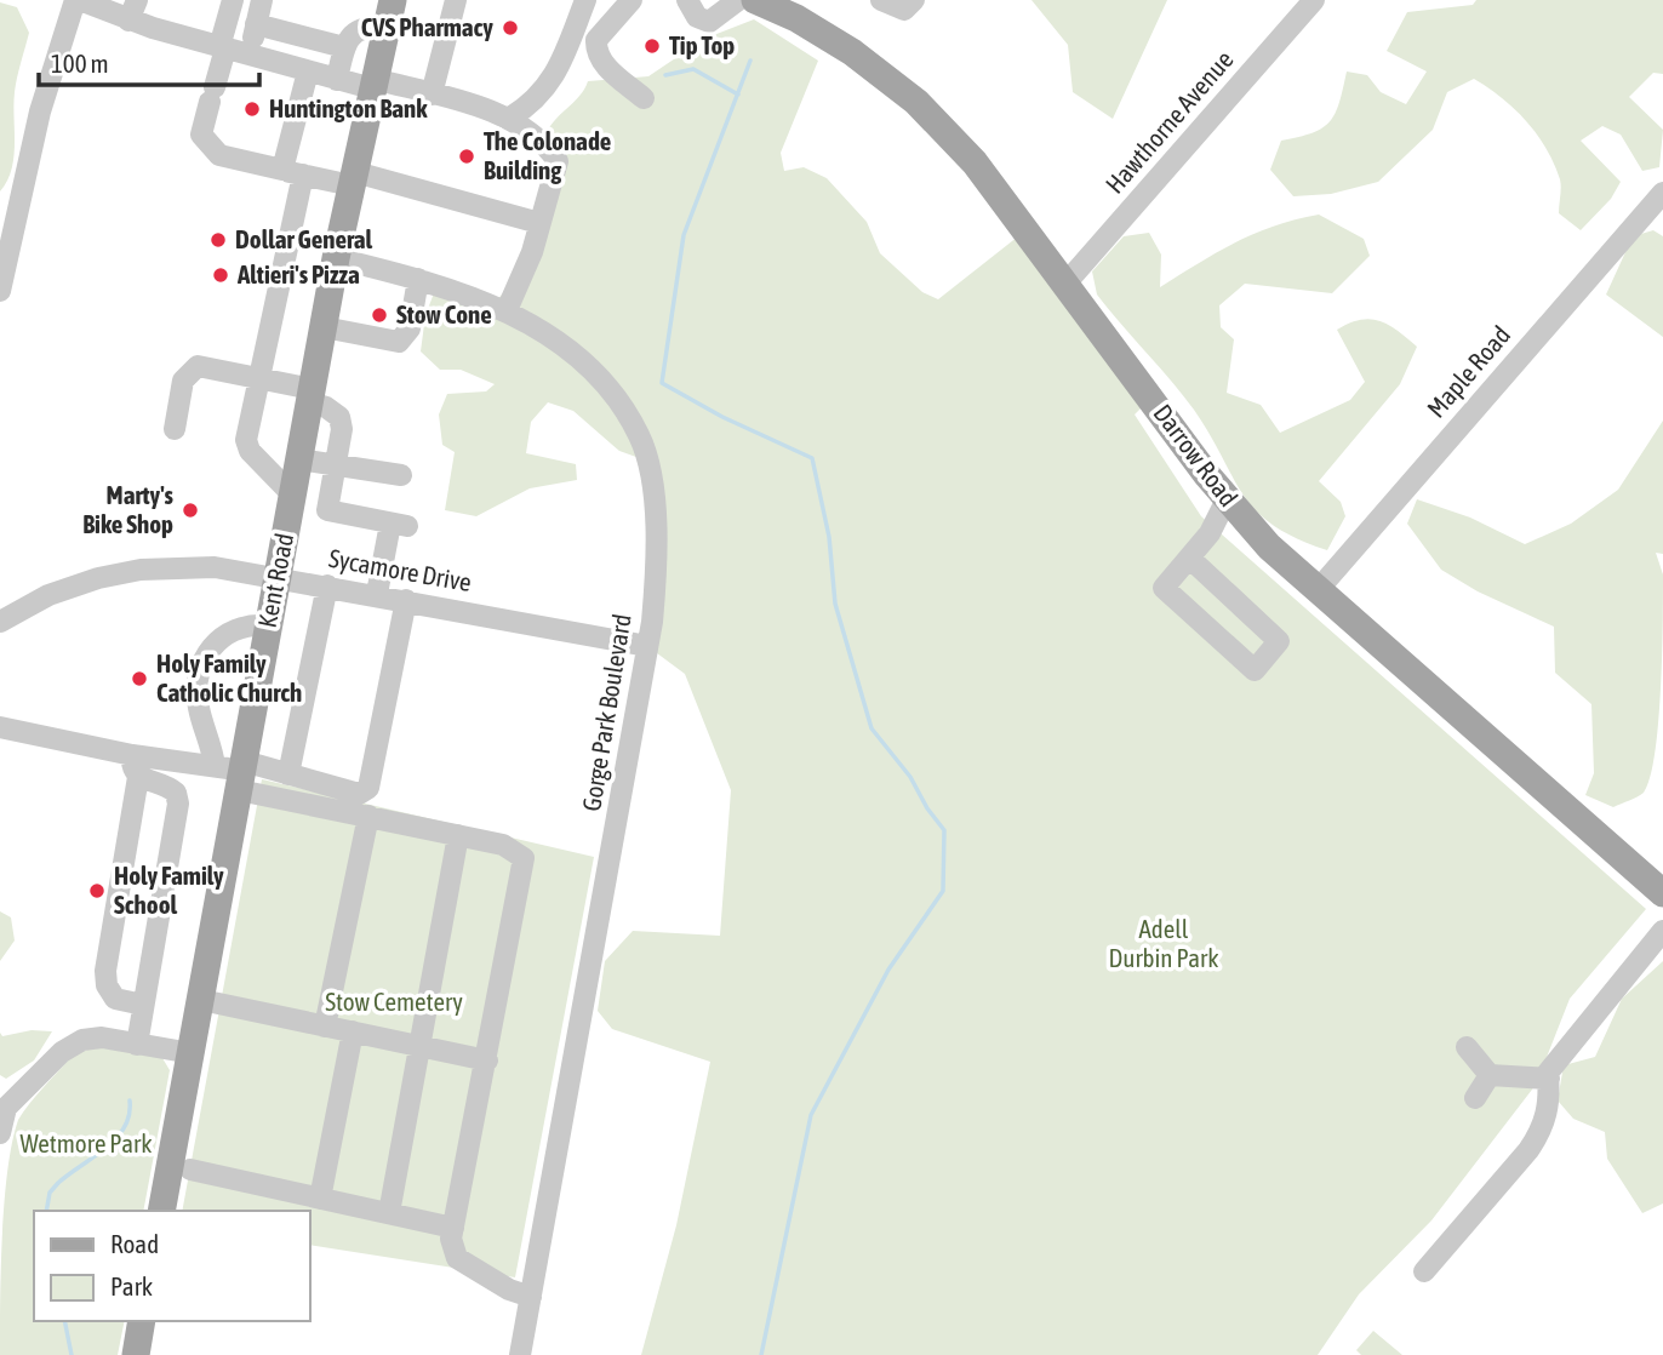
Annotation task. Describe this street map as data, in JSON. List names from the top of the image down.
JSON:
{
  "streets": {
    "main road": ["Darrow Road", "Kent Road"],
    "street": [
      "Hawthorne Avenue",
      "Maple Road",
      "Sycamore Drive",
      "Gorge Park Boulevard"
    ]
  },
  "crossings": [
    ["Hawthorne Avenue", "Darrow Road"],
    ["Maple Road", "Darrow Road"],
    ["Sycamore Drive", "Kent Road"],
    ["Sycamore Drive", "Gorge Park Boulevard"],
    ["Kent Road", "Gorge Park Boulevard"]
  ],
  "parks": ["Adell Durbin Park", "Stow Cemetery", "Wetmore Park"],
  "places": [
    "CVS Pharmacy",
    "Tip Top",
    "Huntington Bank",
    "The Colonade Building",
    "Dollar General",
    "Altieri's Pizza",
    "Stow Cone",
    "Marty's Bike Shop",
    "Holy Family Catholic Church",
    "Holy Family School"
  ],
  "legend": ["Road", "Park"],
  "scale_bar": "100 m"
}
